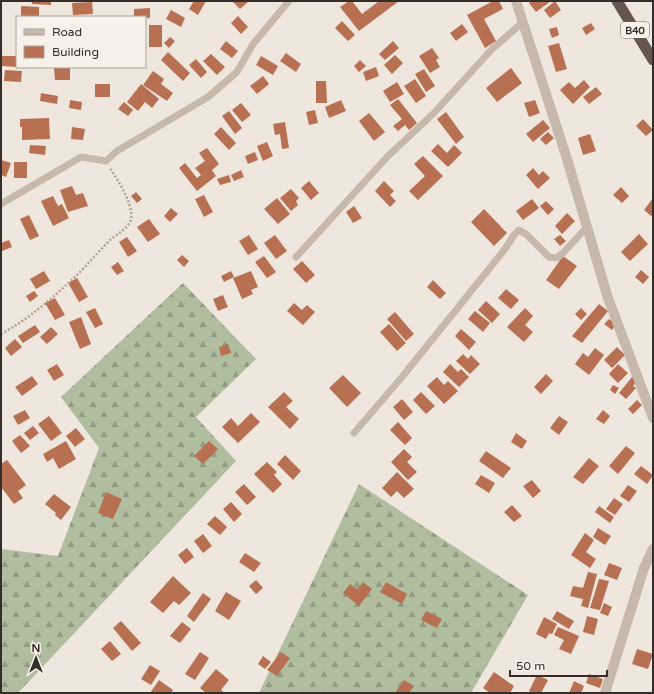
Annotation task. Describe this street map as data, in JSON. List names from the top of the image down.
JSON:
{
  "streets": {
    "highway": ["B40"]
  },
  "legend": ["Road", "Building"],
  "scale_bar": "50 m",
  "north": "top"
}
